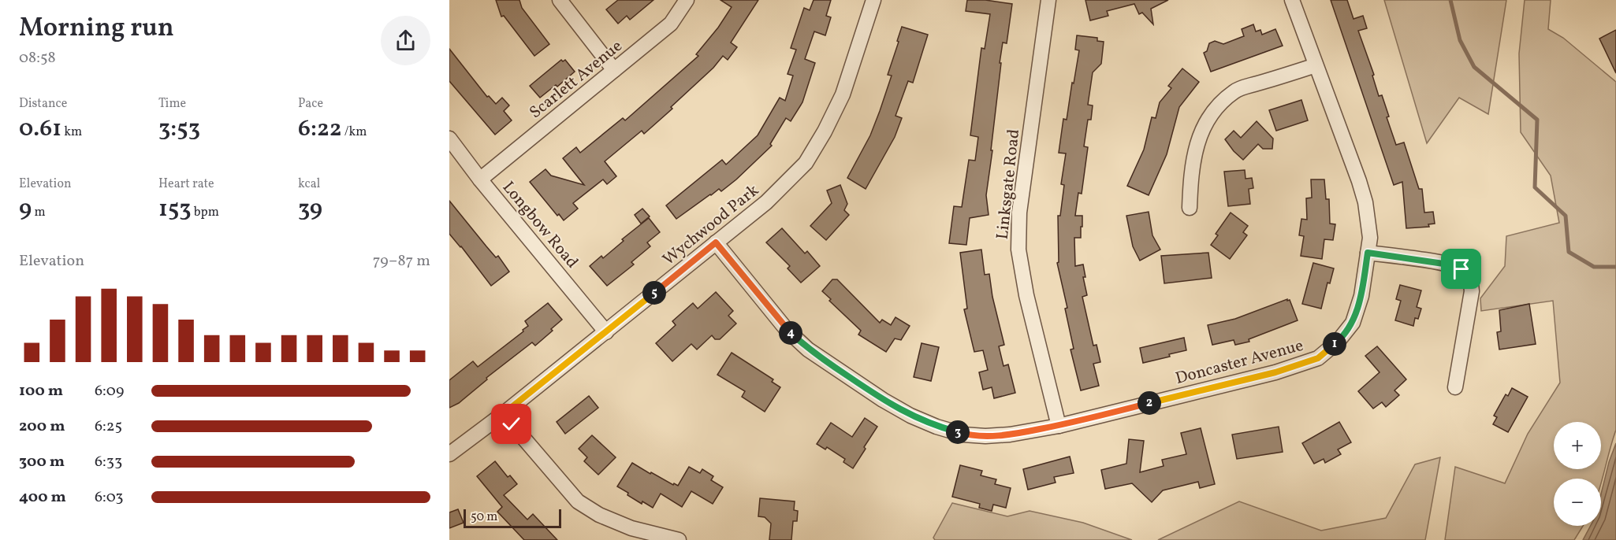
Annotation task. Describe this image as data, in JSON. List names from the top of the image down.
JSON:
{
  "streets": {
    "street": [
      "Scarlett Avenue",
      "Linksgate Road",
      "Longbow Road",
      "Wychwood Park",
      "Doncaster Avenue"
    ]
  },
  "crossings": [
    ["Scarlett Avenue", "Longbow Road"],
    ["Linksgate Road", "Doncaster Avenue"],
    ["Longbow Road", "Wychwood Park"],
    ["Wychwood Park", "Doncaster Avenue"]
  ],
  "scale_bar": "50 m",
  "page": {
    "heading": ["Morning run", "08:58"],
    "stats": [
      ["Distance", "0.61 km"],
      ["Time", "3:53"],
      ["Pace", "6:22 /km"],
      ["Elevation", "9 m"],
      ["Heart rate", "153 bpm"],
      ["kcal", "39"]
    ],
    "chart": ["Elevation", "79–87 m"],
    "pins": [
      "5",
      "4",
      "1",
      "2",
      "3"
    ],
    "list": [
      {
        "name": "100 m",
        "note": "6:09"
      },
      {
        "name": "200 m",
        "note": "6:25"
      },
      {
        "name": "300 m",
        "note": "6:33"
      },
      {
        "name": "400 m",
        "note": "6:03"
      }
    ],
    "map_buttons": ["+", "−"],
    "scale": "50 m"
  }
}
